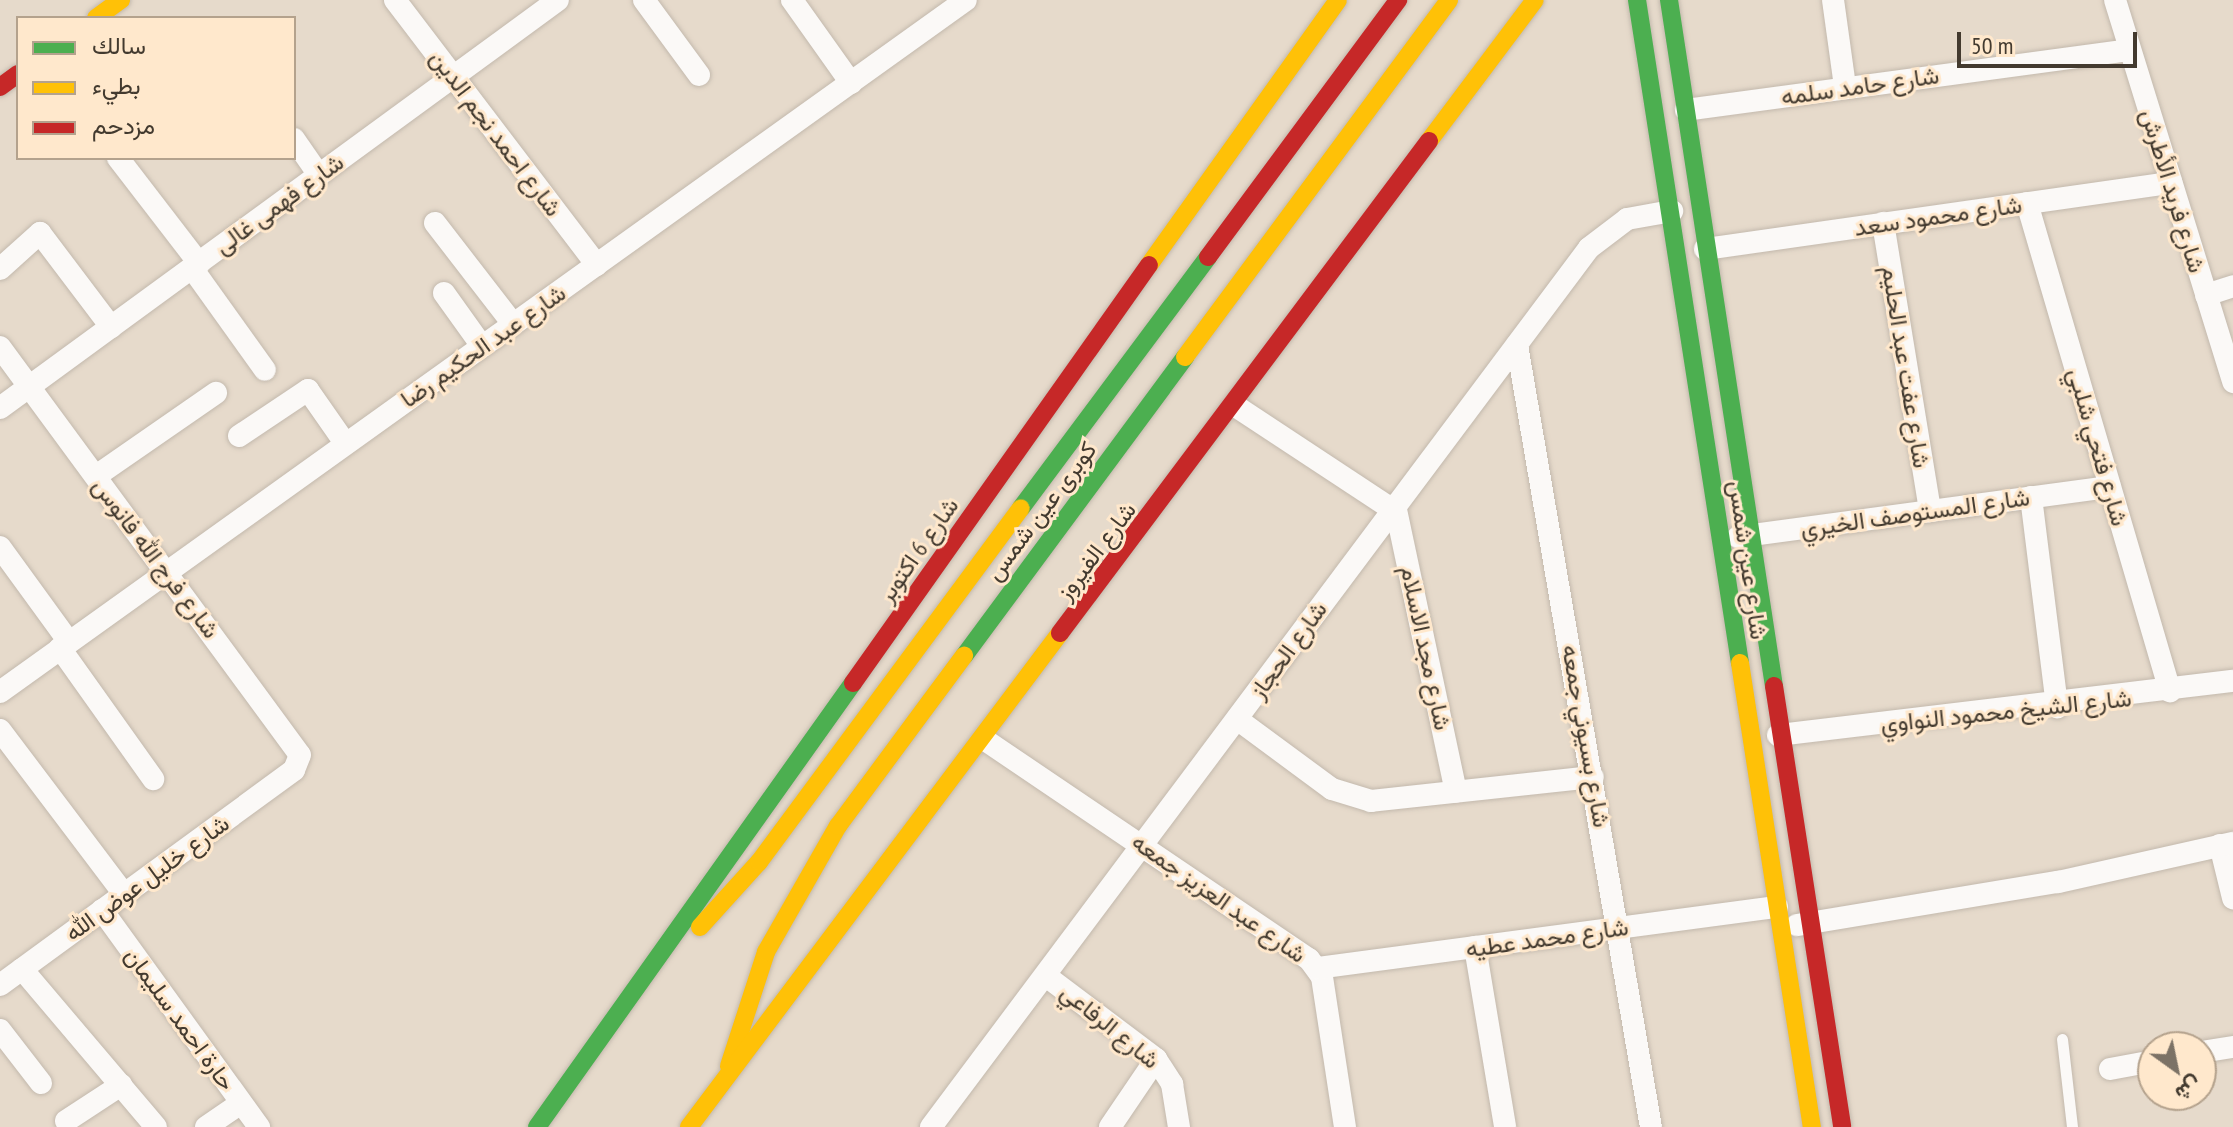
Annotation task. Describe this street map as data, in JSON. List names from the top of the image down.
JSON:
{
  "streets": {
    "main road": [
      "كوبرى عين شمس",
      "شارع 6 اكتوبر",
      "شارع الفيروز",
      "شارع عين شمس"
    ],
    "street": [
      "شارع حامد سلمه",
      "شارع احمد نجم الدين",
      "شارع فريد الأطرش",
      "شارع فهمى غالى",
      "شارع محمود سعد",
      "شارع عبد الحكيم رضا",
      "شارع عفت عبد الحليم",
      "شارع فتحي شلبي",
      "شارع المستوصف الخيري",
      "شارع فرج الله فانوس",
      "شارع مجد الاسلام",
      "شارع الحجاز",
      "شارع الشيخ محمود النواوي",
      "شارع بسيوني جمعه",
      "شارع خليل عوض الله",
      "شارع عبد العزيز جمعه",
      "شارع محمد عطيه",
      "حارة احمد سليمان",
      "شارع الرفاعي"
    ]
  },
  "crossings": [
    ["شارع حامد سلمه", "شارع فريد الأطرش"],
    ["شارع حامد سلمه", "شارع عين شمس"],
    ["شارع احمد نجم الدين", "شارع فهمى غالى"],
    ["شارع احمد نجم الدين", "شارع عبد الحكيم رضا"],
    ["شارع فريد الأطرش", "شارع محمود سعد"],
    ["شارع فهمى غالى", "شارع فرج الله فانوس"],
    ["شارع محمود سعد", "شارع عفت عبد الحليم"],
    ["شارع محمود سعد", "شارع فتحي شلبي"],
    ["شارع محمود سعد", "شارع عين شمس"],
    ["شارع عبد الحكيم رضا", "شارع فرج الله فانوس"],
    ["شارع عفت عبد الحليم", "شارع المستوصف الخيري"],
    ["شارع فتحي شلبي", "شارع المستوصف الخيري"],
    ["شارع فتحي شلبي", "شارع الشيخ محمود النواوي"],
    ["كوبرى عين شمس", "شارع 6 اكتوبر"],
    ["كوبرى عين شمس", "شارع الفيروز"],
    ["شارع المستوصف الخيري", "شارع عين شمس"],
    ["شارع الفيروز", "شارع عبد العزيز جمعه"],
    ["شارع فرج الله فانوس", "شارع خليل عوض الله"],
    ["شارع عين شمس", "شارع الحجاز"],
    ["شارع عين شمس", "شارع الشيخ محمود النواوي"],
    ["شارع عين شمس", "شارع محمد عطيه"],
    ["شارع مجد الاسلام", "شارع الحجاز"],
    ["شارع الحجاز", "شارع بسيوني جمعه"],
    ["شارع الحجاز", "شارع عبد العزيز جمعه"],
    ["شارع الحجاز", "شارع الرفاعي"],
    ["شارع بسيوني جمعه", "شارع محمد عطيه"],
    ["شارع خليل عوض الله", "حارة احمد سليمان"],
    ["شارع عبد العزيز جمعه", "شارع محمد عطيه"]
  ],
  "legend": ["سالك", "بطيء", "مزدحم"],
  "scale_bar": "50 m",
  "north": "bottom right"
}
